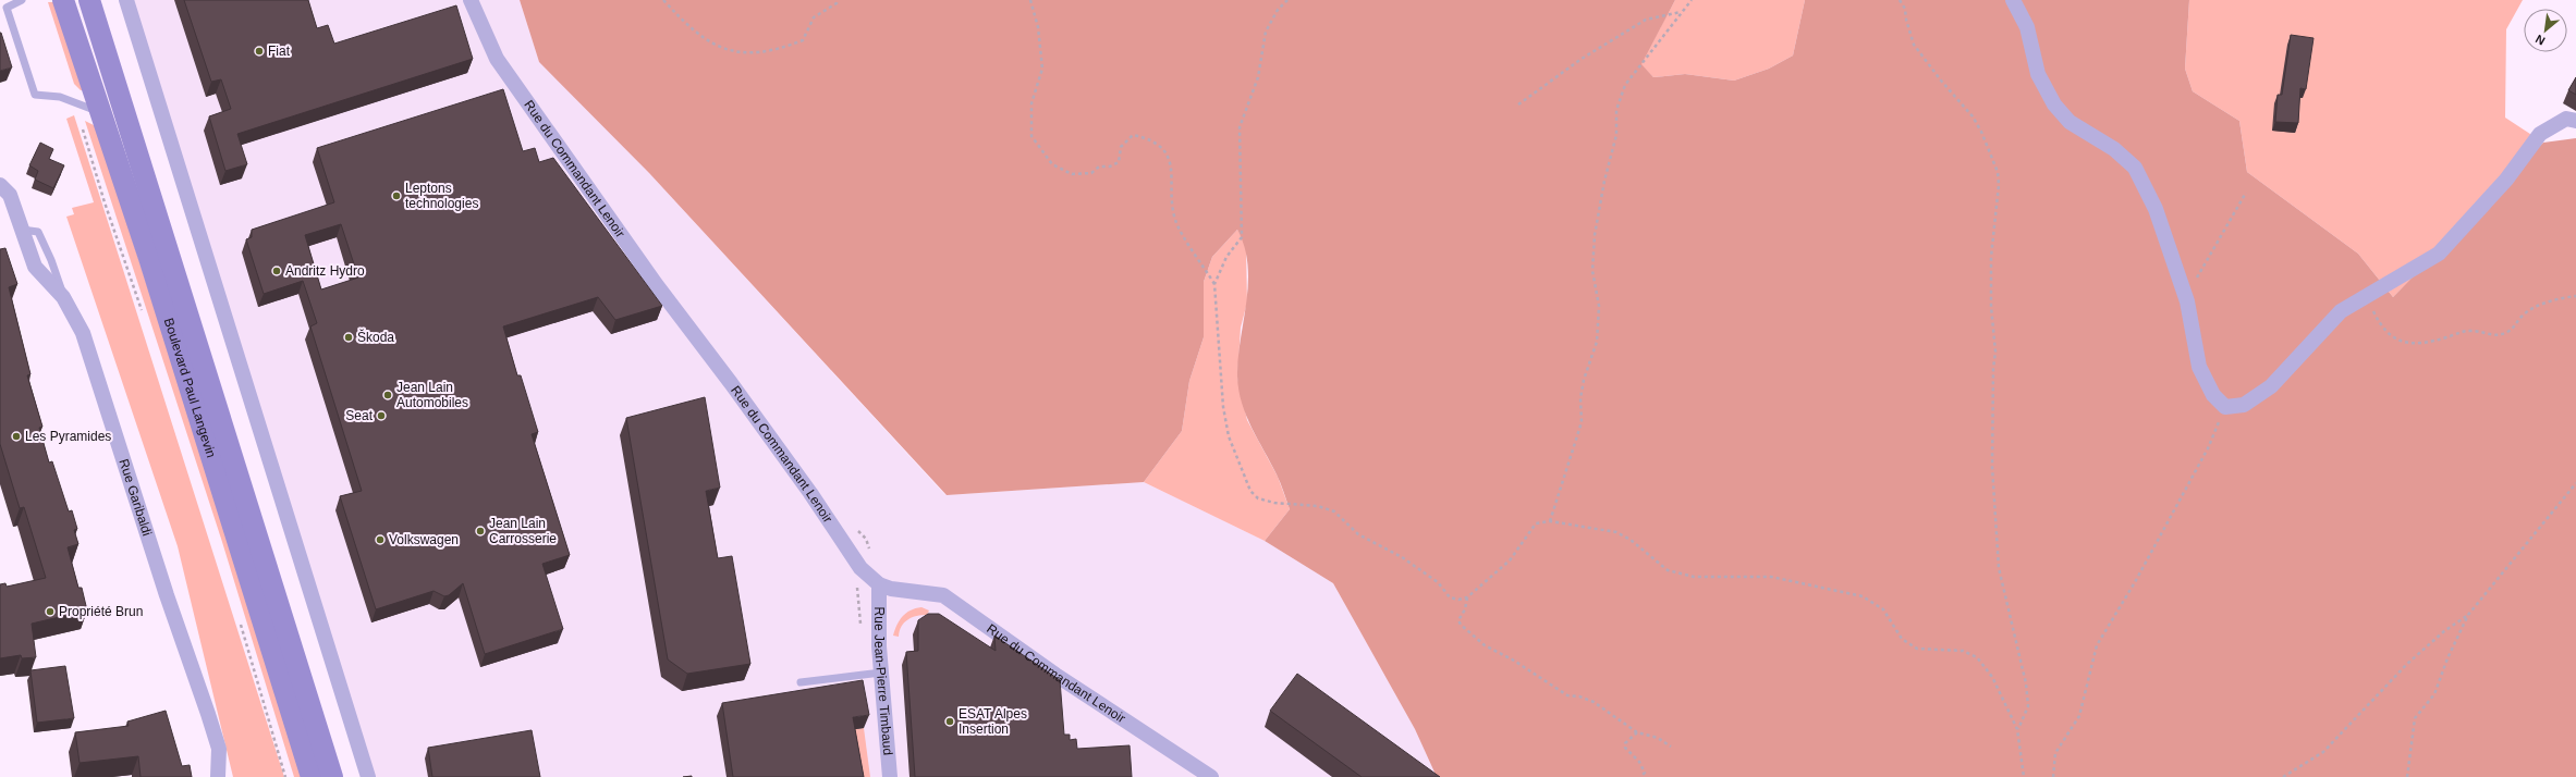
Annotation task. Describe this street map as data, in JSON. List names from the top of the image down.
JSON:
{
  "streets": {
    "main road": ["Boulevard Paul Langevin"],
    "street": ["Rue du Commandant Lenoir", "Rue Garibaldi", "Rue Jean-Pierre Timbaud"]
  },
  "crossings": [
    ["Rue du Commandant Lenoir", "Rue Jean-Pierre Timbaud"]
  ],
  "places": [
    "Fiat",
    "Leptons technologies",
    "Andritz Hydro",
    "Škoda",
    "Jean Lain Automobiles",
    "Seat",
    "Les Pyramides",
    "Jean Lain Carrosserie",
    "Volkswagen",
    "Propriété Brun",
    "ESAT Alpes Insertion"
  ],
  "north": "bottom left"
}
